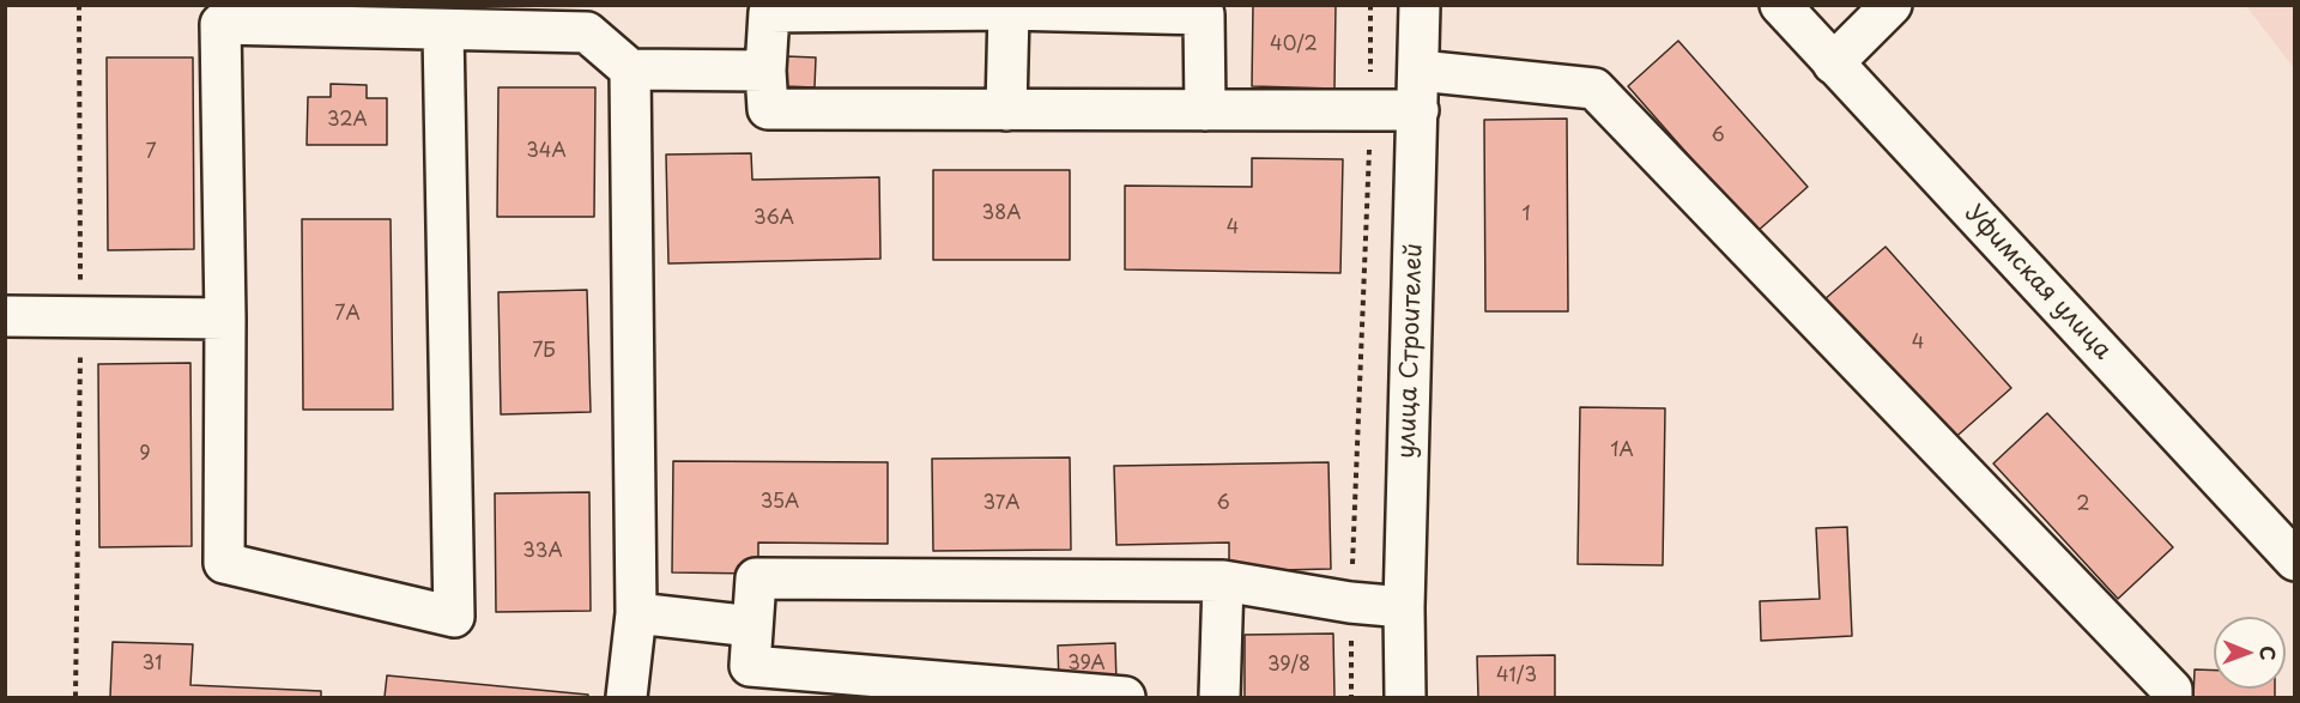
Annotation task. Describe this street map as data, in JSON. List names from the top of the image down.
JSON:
{
  "streets": {
    "main road": ["Уфимская улица", "улица Строителей"]
  },
  "house_numbers": [
    "40/2",
    "32А",
    "6",
    "34А",
    "7",
    "38А",
    "1",
    "36А",
    "4",
    "7А",
    "4",
    "7Б",
    "1А",
    "9",
    "35А",
    "37А",
    "6",
    "2",
    "33А",
    "31",
    "39А",
    "39/8",
    "41/3"
  ],
  "north": "right"
}
